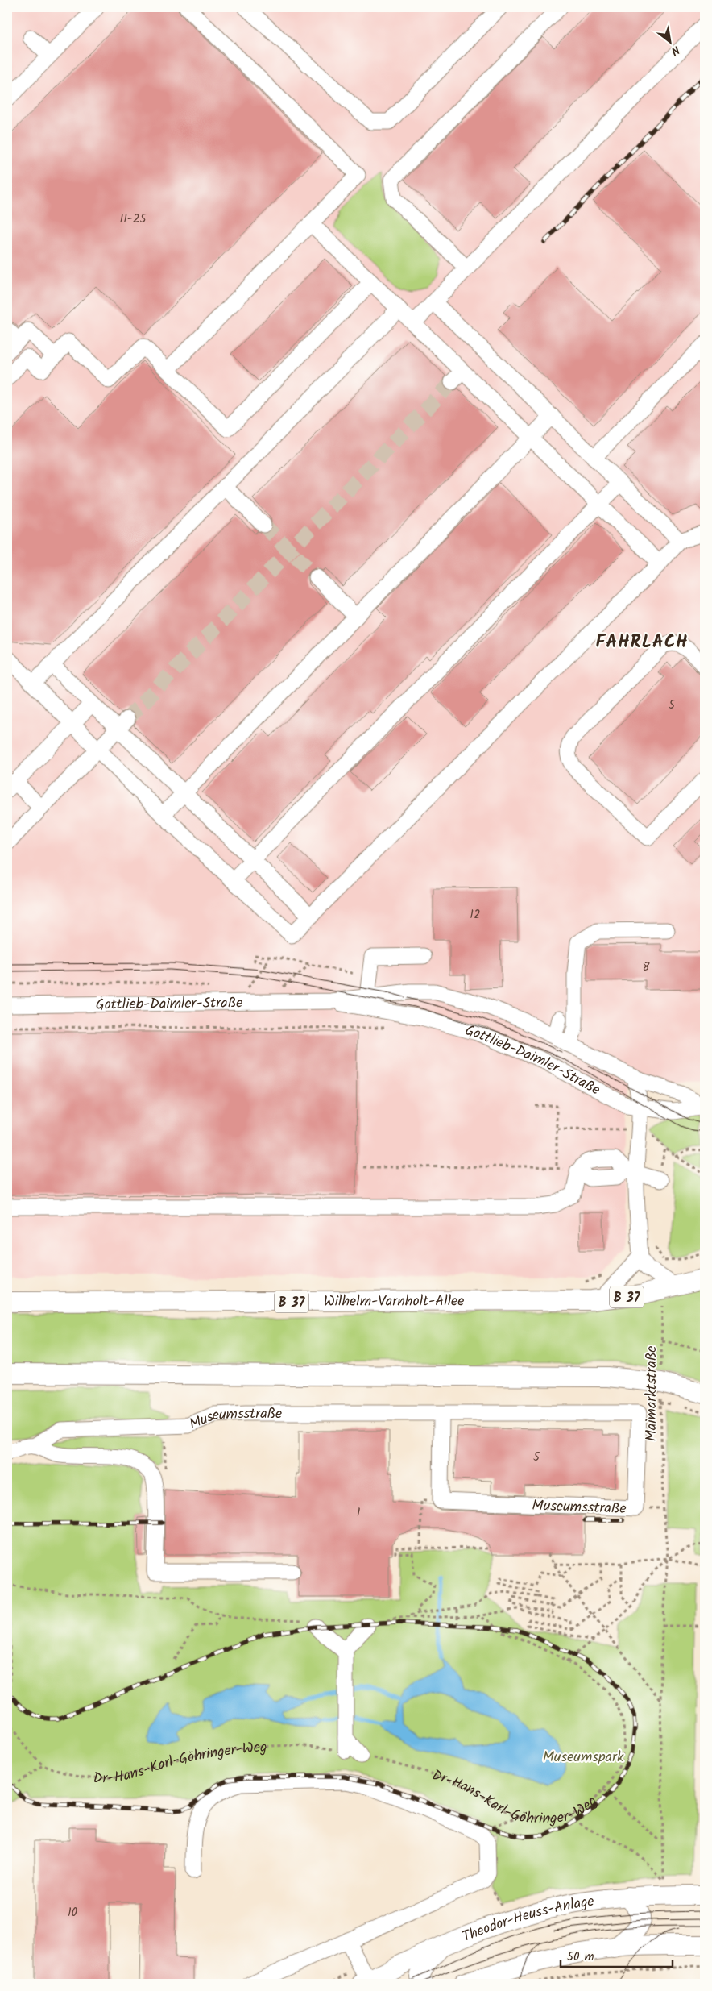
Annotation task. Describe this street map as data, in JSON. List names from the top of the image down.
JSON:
{
  "streets": {
    "main road": ["B 37", "Wilhelm-Varnholt-Allee", "Theodor-Heuss-Anlage"],
    "street": ["Gottlieb-Daimler-Straße", "Museumsstraße"],
    "path": ["Maimarktstraße", "Dr-Hans-Karl-Göhringer-Weg"]
  },
  "crossings": [
    ["Wilhelm-Varnholt-Allee", "Maimarktstraße"],
    ["Maimarktstraße", "Dr-Hans-Karl-Göhringer-Weg"]
  ],
  "districts": ["FAHRLACH"],
  "parks": ["Museumspark"],
  "house_numbers": [
    "11-25",
    "5",
    "12",
    "8",
    "5",
    "1",
    "10"
  ],
  "scale_bar": "50 m",
  "north": "bottom right"
}
